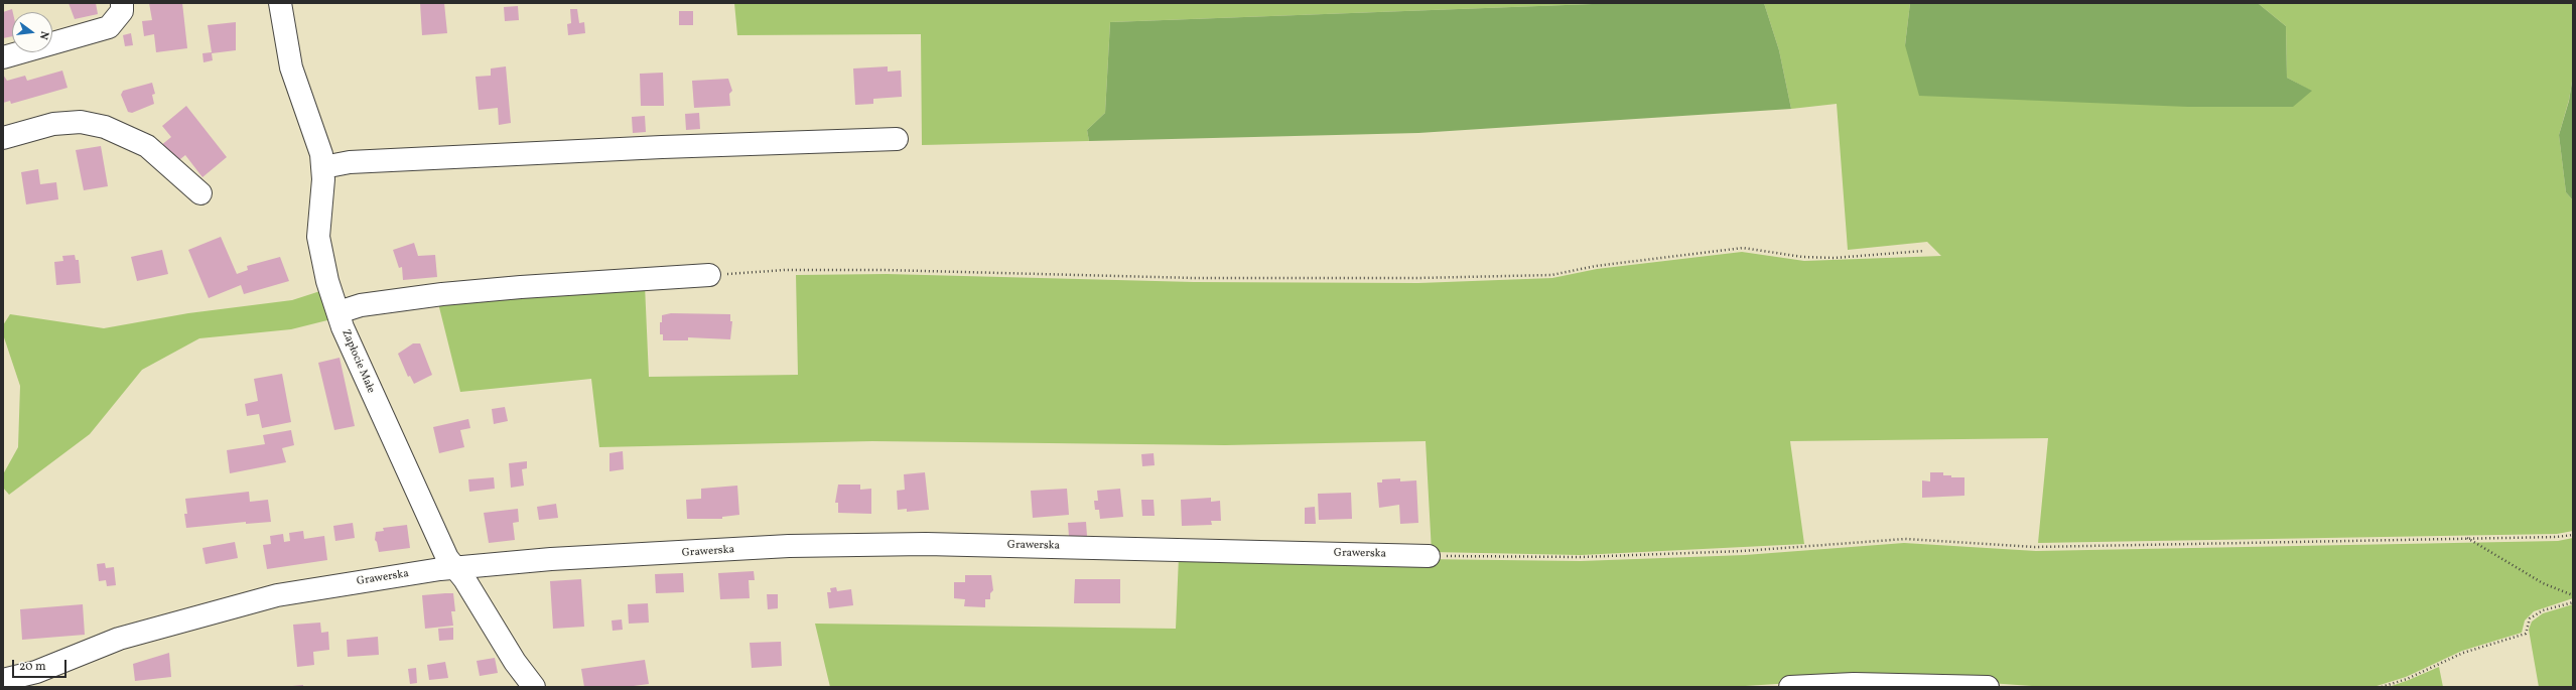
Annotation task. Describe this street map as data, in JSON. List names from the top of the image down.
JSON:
{
  "streets": {
    "street": ["Zapłocie Małe", "Grawerska"]
  },
  "crossings": [
    ["Zapłocie Małe", "Grawerska"]
  ],
  "scale_bar": "20 m",
  "north": "right"
}
